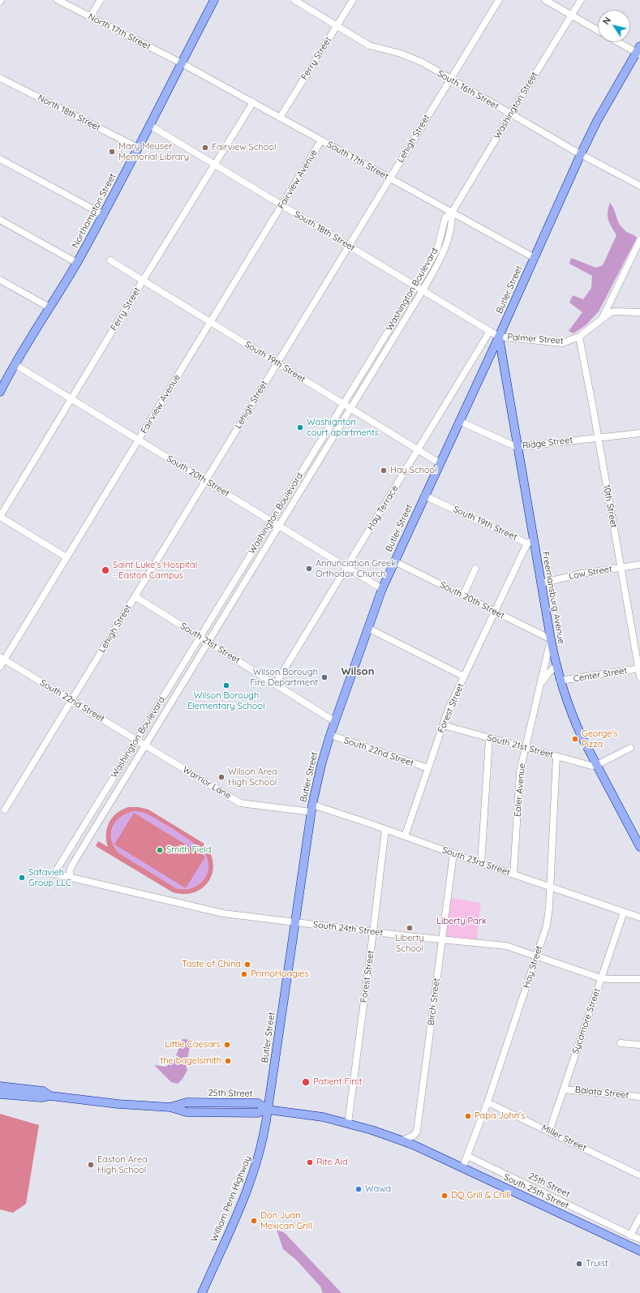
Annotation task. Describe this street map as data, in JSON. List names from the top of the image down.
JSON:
{
  "streets": {
    "main road": [
      "Northampton Street",
      "Butler Street",
      "Freemansburg Avenue",
      "25th Street",
      "South 25th Street",
      "William Penn Highway"
    ],
    "street": [
      "North 17th Street",
      "Ferry Street",
      "South 16th Street",
      "Washington Street",
      "North 18th Street",
      "Lehigh Street",
      "South 17th Street",
      "Fairview Avenue",
      "South 18th Street",
      "Washington Boulevard",
      "Palmer Street",
      "South 19th Street",
      "Ridge Street",
      "South 20th Street",
      "10th Street",
      "Hay Terrace",
      "Low Street",
      "South 21st Street",
      "Center Street",
      "South 22nd Street",
      "Forest Street",
      "Warrior Lane",
      "Ealer Avenue",
      "South 23rd Street",
      "South 24th Street",
      "Hay Street",
      "Birch Street",
      "Sycamore Street",
      "Balata Street",
      "Miller Street"
    ]
  },
  "crossings": [
    ["North 17th Street", "South 17th Street"],
    ["North 17th Street", "Northampton Street"],
    ["Ferry Street", "South 16th Street"],
    ["Ferry Street", "South 17th Street"],
    ["Ferry Street", "South 18th Street"],
    ["Ferry Street", "South 19th Street"],
    ["Ferry Street", "South 20th Street"],
    ["South 16th Street", "Washington Street"],
    ["South 16th Street", "Lehigh Street"],
    ["South 16th Street", "Butler Street"],
    ["Washington Street", "South 17th Street"],
    ["Washington Street", "Washington Boulevard"],
    ["North 18th Street", "Northampton Street"],
    ["Lehigh Street", "South 17th Street"],
    ["Lehigh Street", "South 18th Street"],
    ["Lehigh Street", "South 19th Street"],
    ["Lehigh Street", "South 20th Street"],
    ["Lehigh Street", "South 21st Street"],
    ["Lehigh Street", "South 22nd Street"],
    ["South 17th Street", "Fairview Avenue"],
    ["South 17th Street", "Northampton Street"],
    ["South 17th Street", "Washington Boulevard"],
    ["South 17th Street", "Butler Street"],
    ["Fairview Avenue", "South 18th Street"],
    ["Fairview Avenue", "South 19th Street"],
    ["Fairview Avenue", "South 20th Street"],
    ["Fairview Avenue", "South 22nd Street"],
    ["Northampton Street", "South 18th Street"],
    ["Northampton Street", "South 20th Street"],
    ["South 18th Street", "Washington Boulevard"],
    ["South 18th Street", "Butler Street"],
    ["South 18th Street", "Palmer Street"],
    ["South 18th Street", "Hay Terrace"],
    ["South 18th Street", "Freemansburg Avenue"],
    ["Washington Boulevard", "South 19th Street"],
    ["Washington Boulevard", "South 20th Street"],
    ["Washington Boulevard", "South 21st Street"],
    ["Washington Boulevard", "South 22nd Street"],
    ["Washington Boulevard", "Warrior Lane"],
    ["Washington Boulevard", "South 24th Street"],
    ["Butler Street", "Palmer Street"],
    ["Butler Street", "South 19th Street"],
    ["Butler Street", "Ridge Street"],
    ["Butler Street", "South 20th Street"],
    ["Butler Street", "Freemansburg Avenue"],
    ["Butler Street", "South 21st Street"],
    ["Butler Street", "South 22nd Street"],
    ["Butler Street", "Warrior Lane"],
    ["Butler Street", "South 23rd Street"],
    ["Butler Street", "South 24th Street"],
    ["Butler Street", "25th Street"],
    ["Butler Street", "South 25th Street"],
    ["Butler Street", "William Penn Highway"],
    ["Palmer Street", "10th Street"],
    ["Palmer Street", "Freemansburg Avenue"],
    ["South 19th Street", "Hay Terrace"],
    ["South 19th Street", "Freemansburg Avenue"],
    ["South 19th Street", "Forest Street"],
    ["Ridge Street", "10th Street"],
    ["Ridge Street", "Freemansburg Avenue"],
    ["South 20th Street", "Hay Terrace"],
    ["South 20th Street", "Freemansburg Avenue"],
    ["South 20th Street", "Forest Street"],
    ["South 20th Street", "Ealer Avenue"],
    ["10th Street", "Low Street"],
    ["10th Street", "Center Street"],
    ["Hay Terrace", "South 21st Street"],
    ["Low Street", "Freemansburg Avenue"],
    ["Freemansburg Avenue", "South 21st Street"],
    ["Freemansburg Avenue", "Center Street"],
    ["Freemansburg Avenue", "Ealer Avenue"],
    ["South 21st Street", "Forest Street"],
    ["South 21st Street", "Ealer Avenue"],
    ["South 21st Street", "Hay Street"],
    ["South 22nd Street", "Forest Street"],
    ["South 22nd Street", "Warrior Lane"],
    ["Forest Street", "South 23rd Street"],
    ["Forest Street", "South 24th Street"],
    ["Forest Street", "South 25th Street"],
    ["Warrior Lane", "South 23rd Street"],
    ["Ealer Avenue", "South 23rd Street"],
    ["South 23rd Street", "Hay Street"],
    ["South 23rd Street", "Birch Street"],
    ["South 23rd Street", "Sycamore Street"],
    ["South 24th Street", "Hay Street"],
    ["South 24th Street", "Birch Street"],
    ["South 24th Street", "Sycamore Street"],
    ["Hay Street", "25th Street"],
    ["Hay Street", "Miller Street"],
    ["Hay Street", "South 25th Street"],
    ["Birch Street", "South 25th Street"],
    ["Sycamore Street", "Balata Street"],
    ["Sycamore Street", "Miller Street"],
    ["25th Street", "South 25th Street"],
    ["25th Street", "William Penn Highway"],
    ["South 25th Street", "William Penn Highway"]
  ],
  "districts": ["Wilson"],
  "parks": ["Liberty Park"],
  "places": [
    "Fairview School",
    "Mary Meuser Memorial Library",
    "Washignton court apartments",
    "Hay School",
    "Annunciation Greek Orthodox Church",
    "Saint Luke's Hospital - Easton Campus",
    "Wilson Borough Fire Department",
    "Wilson Borough Elementary School",
    "George's Pizza",
    "Wilson Area High School",
    "Smith Field",
    "Safavieh Group LLC",
    "Liberty School",
    "Taste of China",
    "PrimoHoagies",
    "Little Caesars",
    "the bagelsmith",
    "Patient First",
    "Papa John's",
    "Rite Aid",
    "Easton Area High School",
    "Wawa",
    "DQ Grill & Chill",
    "Don Juan Mexican Grill",
    "Truist"
  ],
  "north": "top left"
}
